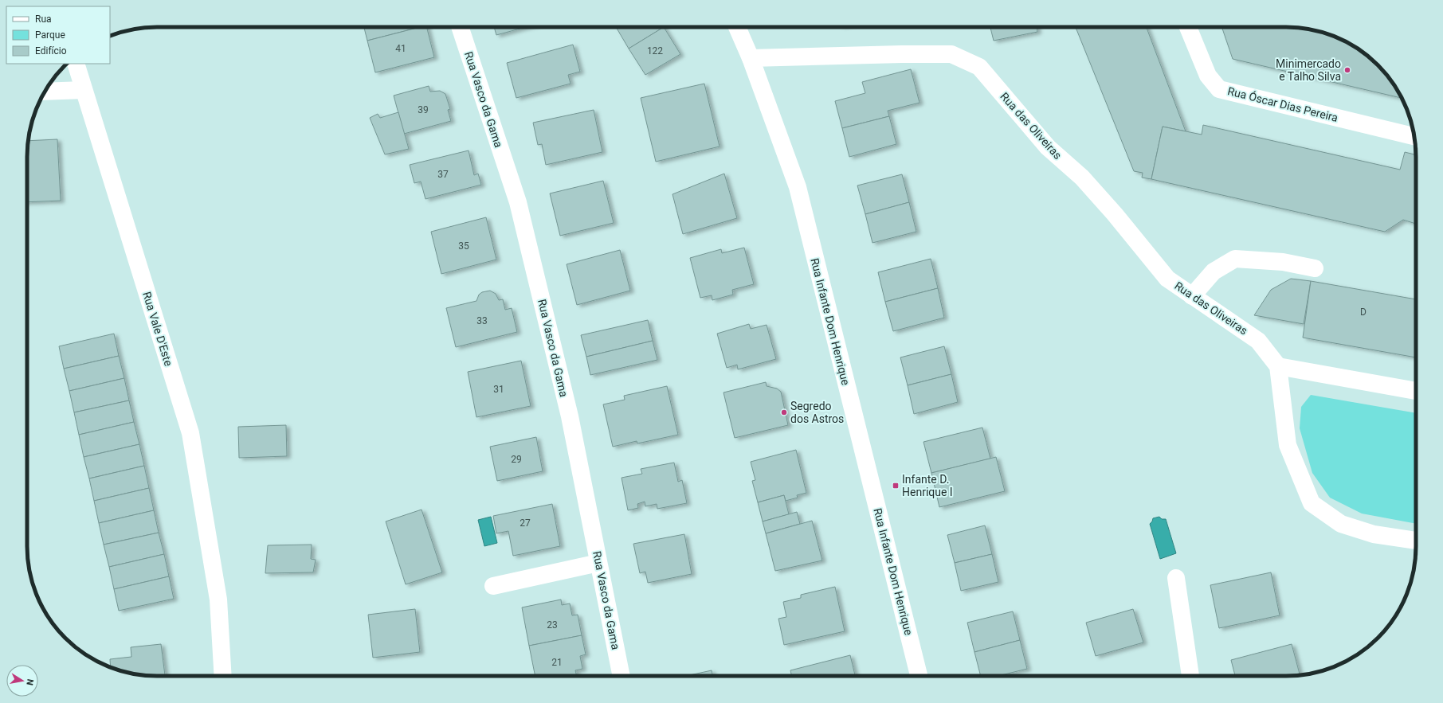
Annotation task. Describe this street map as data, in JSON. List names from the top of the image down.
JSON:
{
  "streets": {
    "street": [
      "Rua Vasco da Gama",
      "Rua Óscar Dias Pereira",
      "Rua das Oliveiras",
      "Rua Infante Dom Henrique",
      "Rua Vale D'Este"
    ]
  },
  "crossings": [
    ["Rua das Oliveiras", "Rua Infante Dom Henrique"]
  ],
  "places": {
    "other": ["Minimercado e Talho Silva", "Segredo dos Astros"],
    "transit": ["Infante D. Henrique I"]
  },
  "house_numbers": [
    "41",
    "122",
    "39",
    "37",
    "35",
    "D",
    "33",
    "31",
    "29",
    "27",
    "23",
    "21"
  ],
  "legend": ["Rua", "Parque", "Edifício"],
  "north": "right"
}
